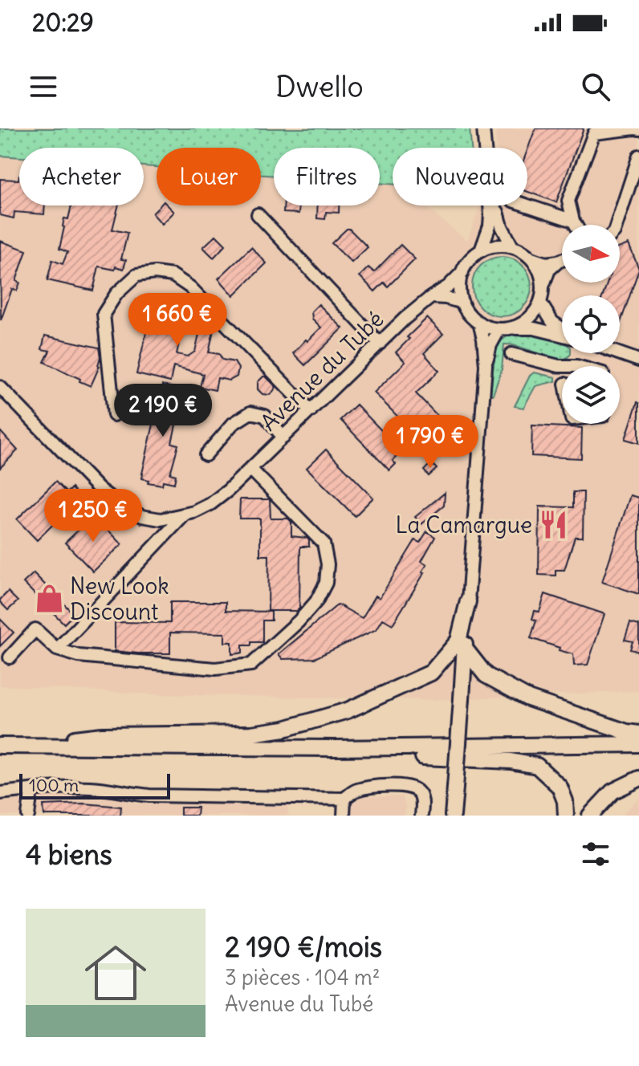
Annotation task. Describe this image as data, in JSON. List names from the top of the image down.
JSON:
{
  "streets": {
    "street": ["Avenue du Tubé"]
  },
  "places": {
    "restaurant": ["La Camargue"],
    "shop": ["New Look Discount"]
  },
  "scale_bar": "100 m",
  "north": "right",
  "page": {
    "status": "20:29",
    "header": "Dwello",
    "chip": [
      "Acheter",
      "Louer",
      "Filtres",
      "Nouveau"
    ],
    "price": [
      "1 660 €",
      "2 190 €",
      "1 790 €",
      "1 250 €"
    ],
    "scale": "100 m",
    "heading": "4 biens",
    "list": [
      {
        "name": "2 190 €/mois",
        "note": "3 pièces · 104 m² · Avenue du Tubé"
      }
    ]
  }
}
